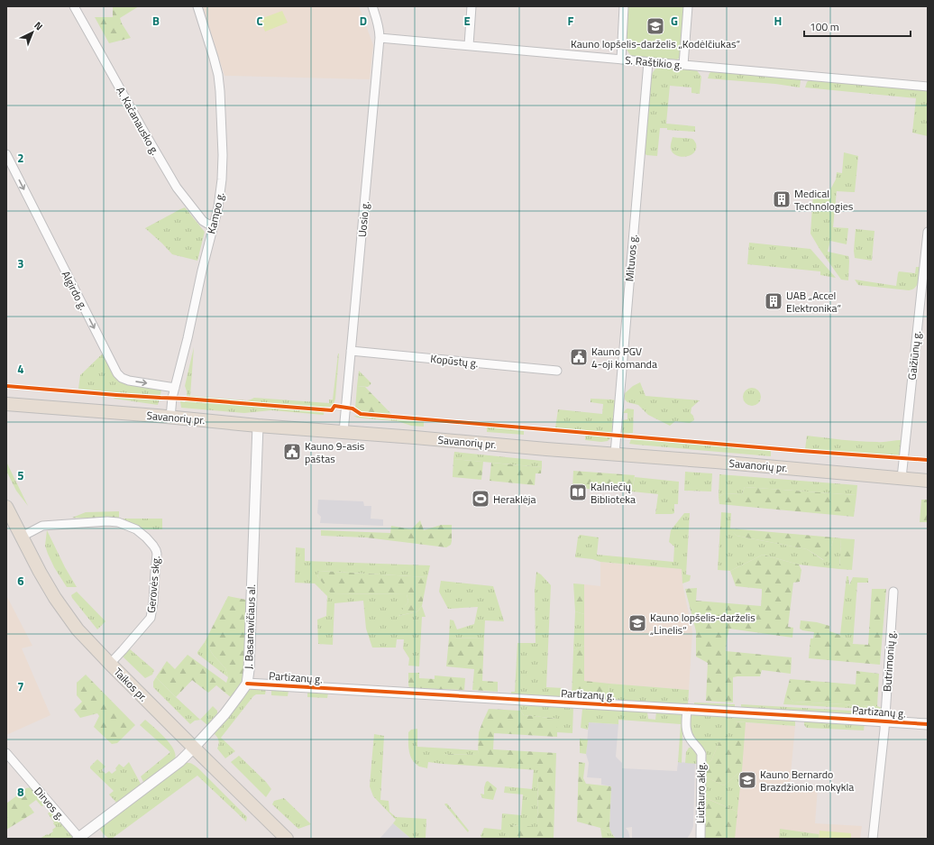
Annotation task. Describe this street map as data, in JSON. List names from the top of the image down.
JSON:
{
  "streets": {
    "main road": ["Savanorių pr.", "Taikos pr."],
    "street": [
      "S. Raštikio g.",
      "A. Kačanausko g.",
      "Kampo g.",
      "Uosio g.",
      "Mituvos g.",
      "Algirdo g.",
      "Gaižiūnų g.",
      "Kopūstų g.",
      "Gerovės skg.",
      "J. Basanavičiaus al.",
      "Butrimonių g.",
      "Partizanų g.",
      "Liutauro aklg.",
      "Dirvos g."
    ]
  },
  "crossings": [
    ["S. Raštikio g.", "Uosio g."],
    ["S. Raštikio g.", "Mituvos g."],
    ["A. Kačanausko g.", "Kampo g."],
    ["Kampo g.", "Algirdo g."],
    ["Kampo g.", "Savanorių pr."],
    ["Uosio g.", "Kopūstų g."],
    ["Uosio g.", "Savanorių pr."],
    ["Mituvos g.", "Savanorių pr."],
    ["Gaižiūnų g.", "Savanorių pr."],
    ["Savanorių pr.", "J. Basanavičiaus al."],
    ["Gerovės skg.", "Taikos pr."],
    ["J. Basanavičiaus al.", "Partizanų g."],
    ["J. Basanavičiaus al.", "Taikos pr."],
    ["J. Basanavičiaus al.", "Dirvos g."],
    ["Butrimonių g.", "Partizanų g."],
    ["Partizanų g.", "Liutauro aklg."]
  ],
  "one_way": ["Algirdo g."],
  "places": {
    "school or university": ["Kauno lopšelis-darželis „Kodėlčiukas“", "Kauno lopšelis-darželis „Linelis“", "Kauno Bernardo Brazdžionio mokykla"],
    "building": ["Medical Technologies", "UAB „Accel Elektronika“"],
    "public building": ["Kauno PGV 4-oji komanda", "Kauno 9-asis paštas"],
    "library": ["Kalniečių Biblioteka"],
    "sports": ["Heraklėja"]
  },
  "scale_bar": "100 m",
  "north": "top right",
  "grid": {
    "columns": [
      "B",
      "C",
      "D",
      "E",
      "F",
      "G",
      "H"
    ],
    "rows": [
      "2",
      "3",
      "4",
      "5",
      "6",
      "7",
      "8"
    ]
  }
}
